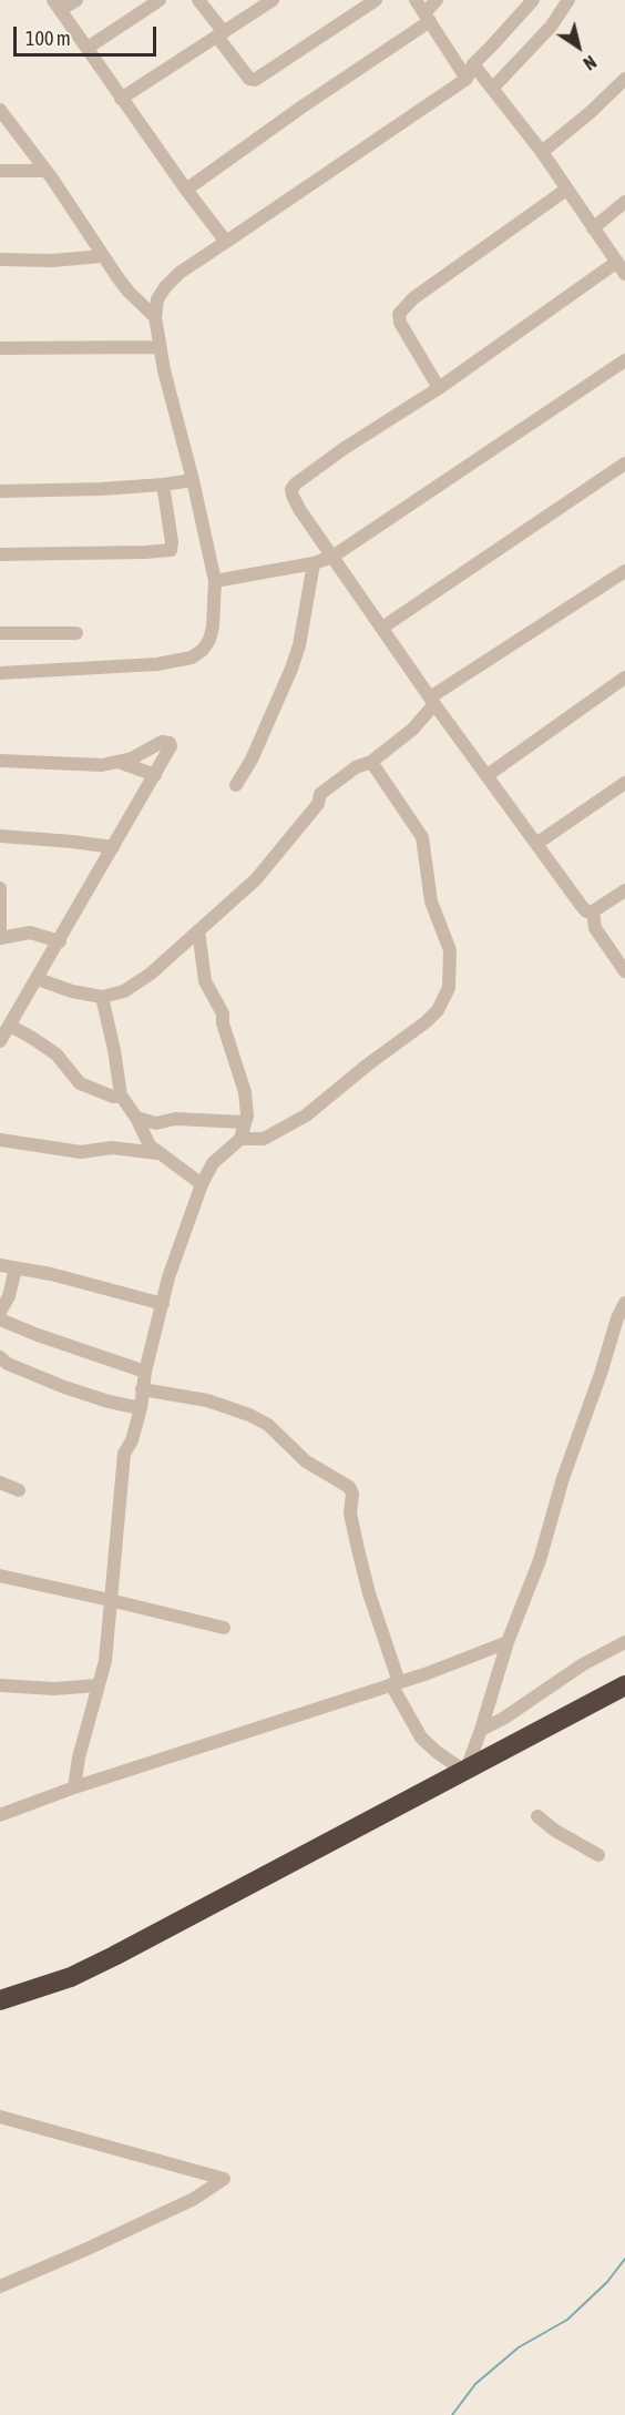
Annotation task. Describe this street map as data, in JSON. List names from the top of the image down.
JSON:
{
  "scale_bar": "100 m",
  "north": "bottom right"
}
